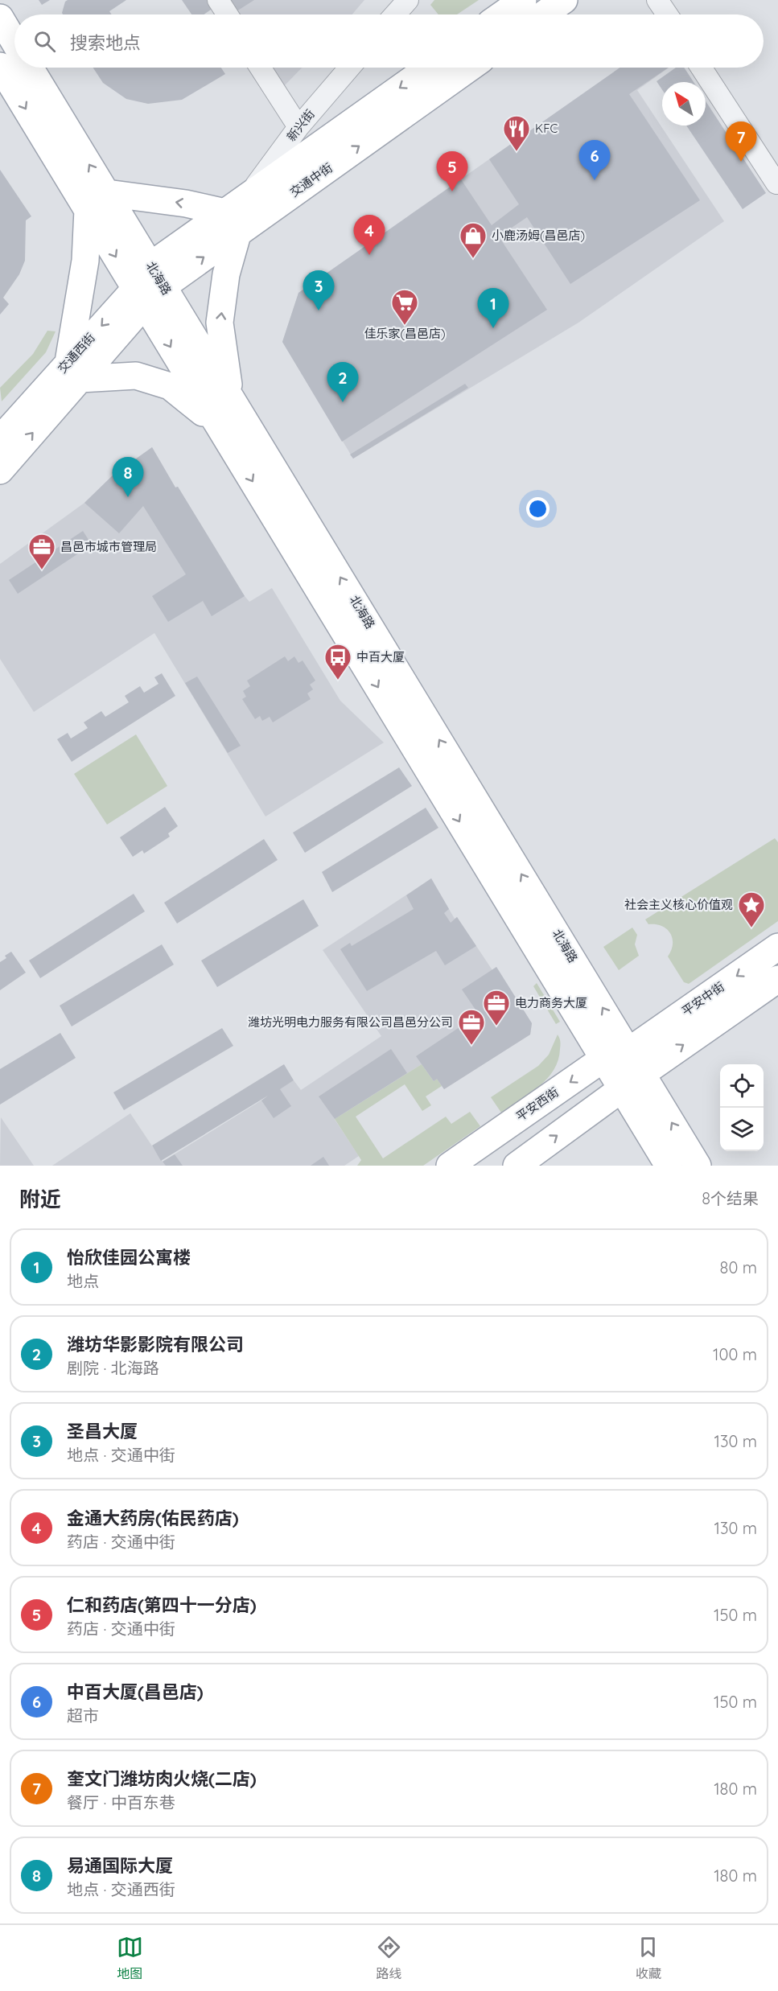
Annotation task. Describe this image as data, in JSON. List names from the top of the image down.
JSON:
{
  "streets": {
    "main road": [
      "交通中街",
      "北海路",
      "交通西街",
      "平安中街",
      "平安西街"
    ],
    "street": ["新兴街"]
  },
  "crossings": [
    ["新兴街", "交通中街"],
    ["交通中街", "北海路"],
    ["交通中街", "交通西街"],
    ["北海路", "交通西街"],
    ["北海路", "平安中街"],
    ["北海路", "平安西街"],
    ["平安中街", "平安西街"]
  ],
  "places": {
    "restaurant": ["KFC"],
    "shop": ["小鹿汤姆(昌邑店)"],
    "supermarket": ["佳乐家(昌邑店)"],
    "office": ["昌邑市城市管理局", "电力商务大厦", "潍坊光明电力服务有限公司昌邑分公司"],
    "bus stop": ["中百大厦"],
    "place": ["社会主义核心价值观"]
  },
  "north": "top left",
  "page": {
    "search": "搜索地点",
    "pins": [
      "7",
      "6",
      "5",
      "4",
      "3",
      "1",
      "2",
      "8"
    ],
    "heading": ["附近", "8个结果"],
    "list": [
      {
        "mark": "1",
        "name": "怡欣佳园公寓楼",
        "note": "地点",
        "value": "80 m"
      },
      {
        "mark": "2",
        "name": "潍坊华影影院有限公司",
        "note": "剧院 · 北海路",
        "value": "100 m"
      },
      {
        "mark": "3",
        "name": "圣昌大厦",
        "note": "地点 · 交通中街",
        "value": "130 m"
      },
      {
        "mark": "4",
        "name": "金通大药房(佑民药店)",
        "note": "药店 · 交通中街",
        "value": "130 m"
      },
      {
        "mark": "5",
        "name": "仁和药店(第四十一分店)",
        "note": "药店 · 交通中街",
        "value": "150 m"
      },
      {
        "mark": "6",
        "name": "中百大厦(昌邑店)",
        "note": "超市",
        "value": "150 m"
      },
      {
        "mark": "7",
        "name": "奎文门潍坊肉火烧(二店)",
        "note": "餐厅 · 中百东巷",
        "value": "180 m"
      },
      {
        "mark": "8",
        "name": "易通国际大厦",
        "note": "地点 · 交通西街",
        "value": "180 m"
      }
    ],
    "nav": ["地图", "路线", "收藏"]
  }
}
